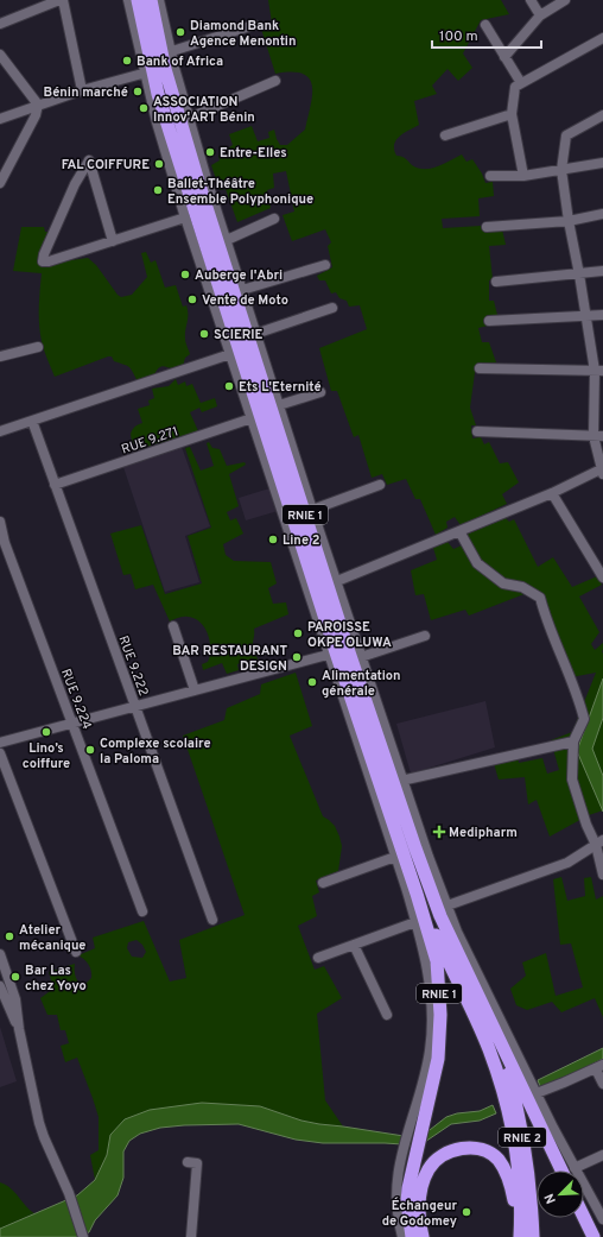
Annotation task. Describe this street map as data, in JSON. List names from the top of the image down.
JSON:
{
  "streets": {
    "highway": ["RNIE 1", "RNIE 2"],
    "street": ["RUE 9.271", "RUE 9.222", "RUE 9.224"]
  },
  "crossings": [
    ["RUE 9.271", "RUE 9.222"],
    ["RNIE 1", "RNIE 2"]
  ],
  "places": {
    "other": [
      "Diamond Bank Agence Menontin",
      "Bank of Africa",
      "Bénin marché",
      "ASSOCIATION Innov'ART Bénin",
      "Entre-Elles",
      "FAL COIFFURE",
      "Ballet-Théâtre Ensemble Polyphonique",
      "Auberge l'Abri",
      "Vente de Moto",
      "SCIERIE",
      "Ets L'Eternité",
      "Line 2",
      "PAROISSE OKPE OLUWA",
      "BAR RESTAURANT DESIGN",
      "Alimentation générale",
      "Lino’s coiffure",
      "Complexe scolaire la Paloma",
      "Atelier mécanique",
      "Bar Las chez Yoyo",
      "Échangeur de Godomey"
    ],
    "health": ["Medipharm"]
  },
  "scale_bar": "100 m",
  "north": "bottom left"
}
